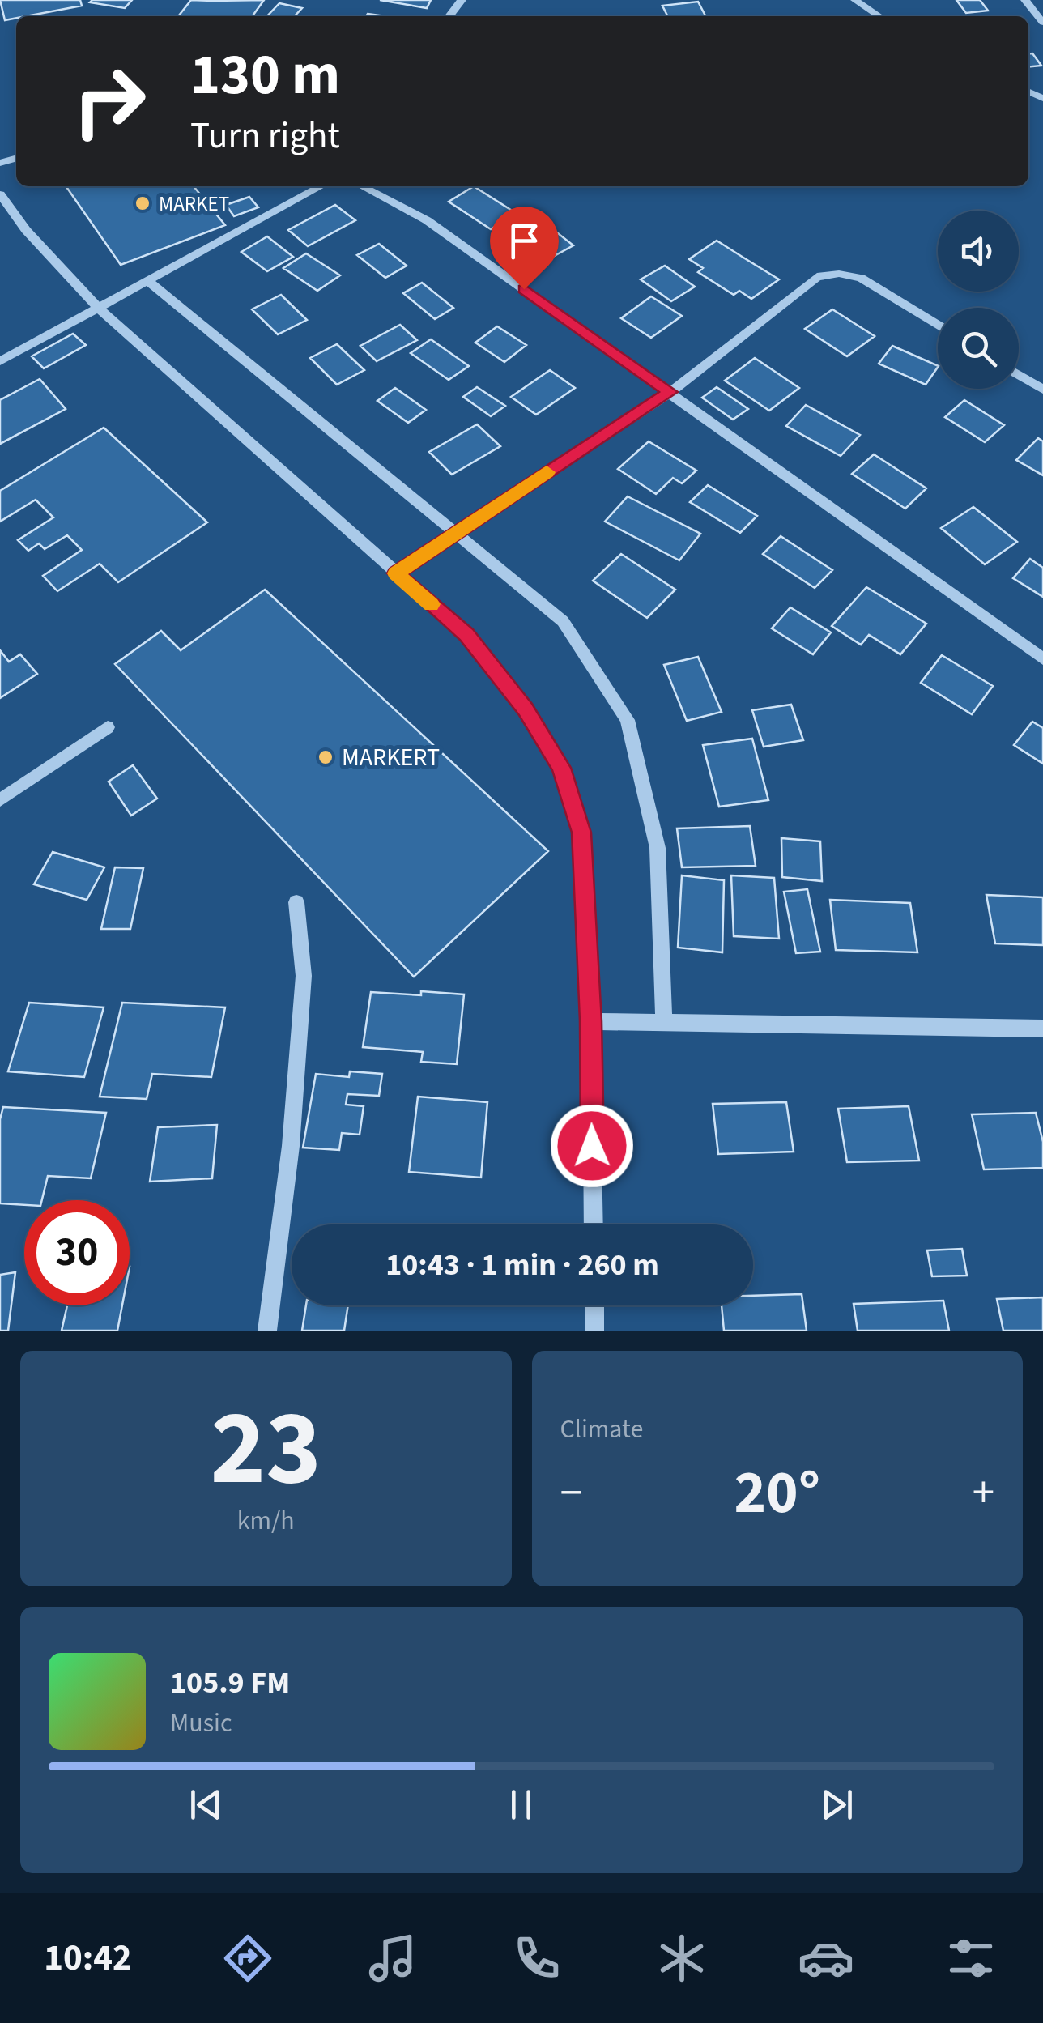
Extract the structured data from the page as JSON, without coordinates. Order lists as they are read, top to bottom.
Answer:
{
  "places": ["MARKET", "MARKERT"],
  "page": {
    "turn": ["130 m", "Turn right"],
    "limit": "30",
    "trip": "10:43 · 1 min · 260 m",
    "tile": [
      ["23", "km/h"],
      "Climate"
    ],
    "heat": ["−", "20°", "+"],
    "song": ["105.9 FM", "Music"],
    "tabs": "10:42"
  }
}
